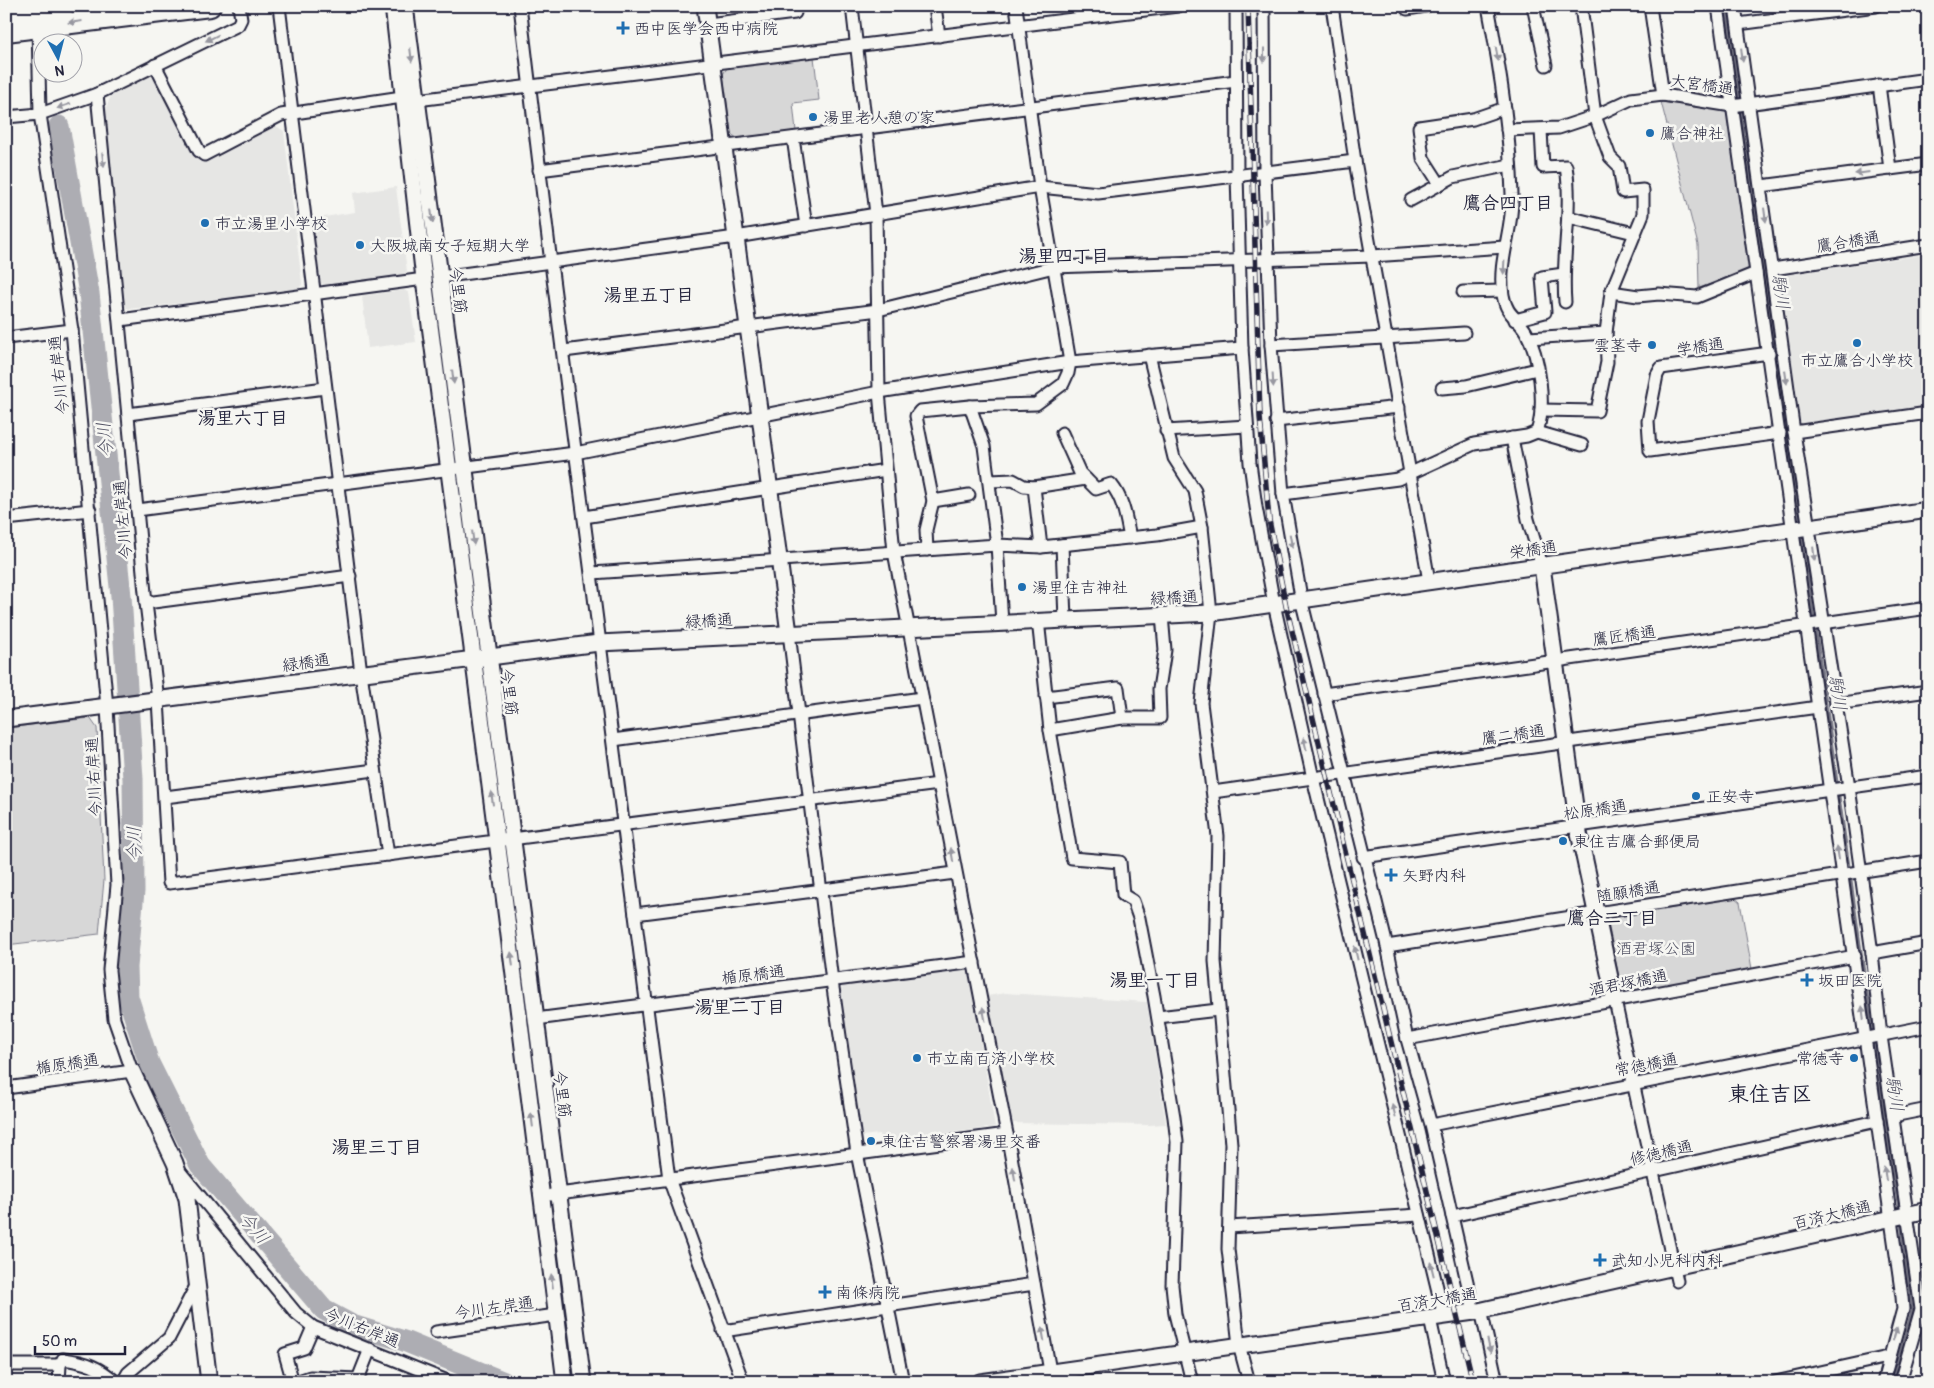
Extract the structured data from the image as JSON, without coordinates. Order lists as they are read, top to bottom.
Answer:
{
  "streets": {
    "street": [
      "大宮橋通",
      "鷹合橋通",
      "今里筋",
      "学橋通",
      "今川右岸通",
      "今川左岸通",
      "栄橋通",
      "緑橋通",
      "鷹匠橋通",
      "鷹二橋通",
      "松原橋通",
      "随願橋通",
      "楯原橋通",
      "酒君塚橋通",
      "常徳橋通",
      "修徳橋通",
      "百済大橋通"
    ]
  },
  "crossings": [
    ["今里筋", "今川左岸通"],
    ["今里筋", "緑橋通"],
    ["今里筋", "楯原橋通"],
    ["今川右岸通", "緑橋通"],
    ["今川右岸通", "楯原橋通"],
    ["今川左岸通", "緑橋通"],
    ["栄橋通", "緑橋通"]
  ],
  "districts": [
    "鷹合四丁目",
    "湯里四丁目",
    "湯里五丁目",
    "湯里六丁目",
    "鷹合二丁目",
    "湯里一丁目",
    "湯里二丁目",
    "東住吉区",
    "湯里三丁目"
  ],
  "water": ["駒川", "今川"],
  "parks": ["酒君塚公園"],
  "places": {
    "health": [
      "西中医学会西中病院",
      "矢野内科",
      "坂田医院",
      "武知小児科内科",
      "南條病院"
    ],
    "other": [
      "湯里老人憩の家",
      "鷹合神社",
      "市立湯里小学校",
      "大阪城南女子短期大学",
      "市立鷹合小学校",
      "雲茎寺",
      "湯里住吉神社",
      "正安寺",
      "東住吉鷹合郵便局",
      "市立南百済小学校",
      "常徳寺",
      "東住吉警察署湯里交番"
    ]
  },
  "scale_bar": "50 m",
  "north": "bottom"
}
